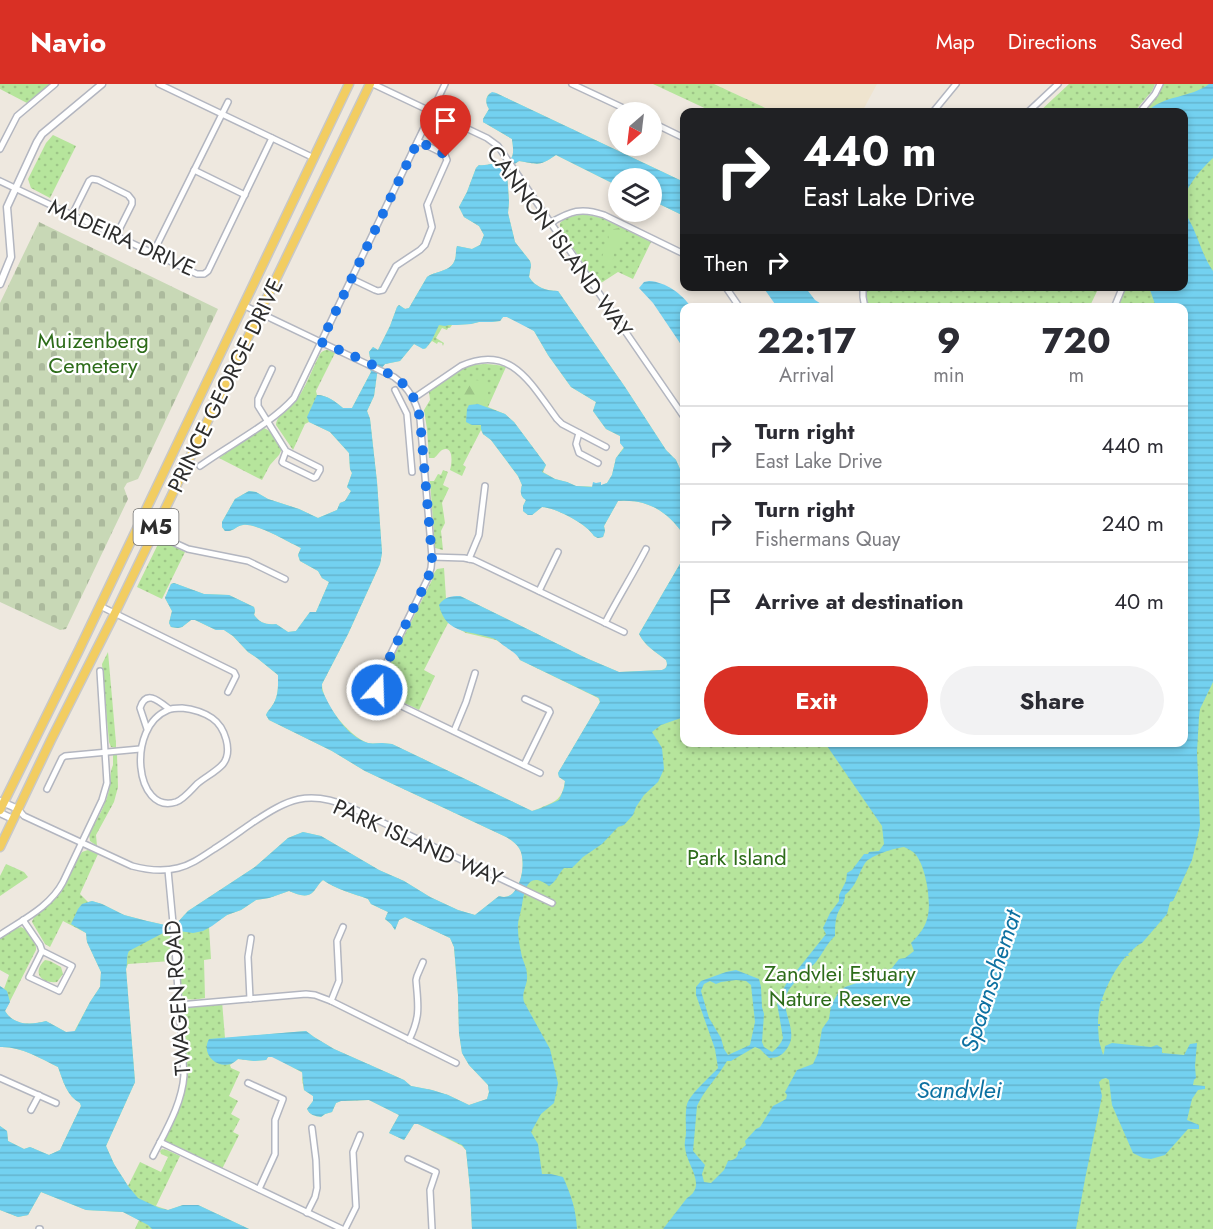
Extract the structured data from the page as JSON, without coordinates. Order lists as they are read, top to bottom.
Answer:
{
  "streets": {
    "main road": ["PRINCE GEORGE DRIVE", "M5"],
    "street": [
      "MADEIRA DRIVE",
      "CANNON ISLAND WAY",
      "PARK ISLAND WAY",
      "TWAGEN ROAD"
    ]
  },
  "crossings": [
    ["CANNON ISLAND WAY", "PRINCE GEORGE DRIVE"],
    ["PRINCE GEORGE DRIVE", "PARK ISLAND WAY"],
    ["PARK ISLAND WAY", "TWAGEN ROAD"]
  ],
  "water": ["Spaanschemat", "Sandvlei"],
  "parks": ["Muizenberg Cemetery", "Park Island", "Zandvlei Estuary Nature Reserve"],
  "north": "bottom left",
  "page": {
    "header": "Navio",
    "nav": ["Map", "Directions", "Saved"],
    "turn": ["440 m", "East Lake Drive"],
    "then": "Then",
    "eta": [
      "22:17",
      "Arrival",
      "9",
      "min",
      "720",
      "m"
    ],
    "list": [
      {
        "name": "Turn right",
        "note": "East Lake Drive",
        "value": "440 m"
      },
      {
        "name": "Turn right",
        "note": "Fishermans Quay",
        "value": "240 m"
      },
      {
        "name": "Arrive at destination",
        "value": "40 m"
      }
    ],
    "buttons": ["Exit", "Share"]
  }
}
